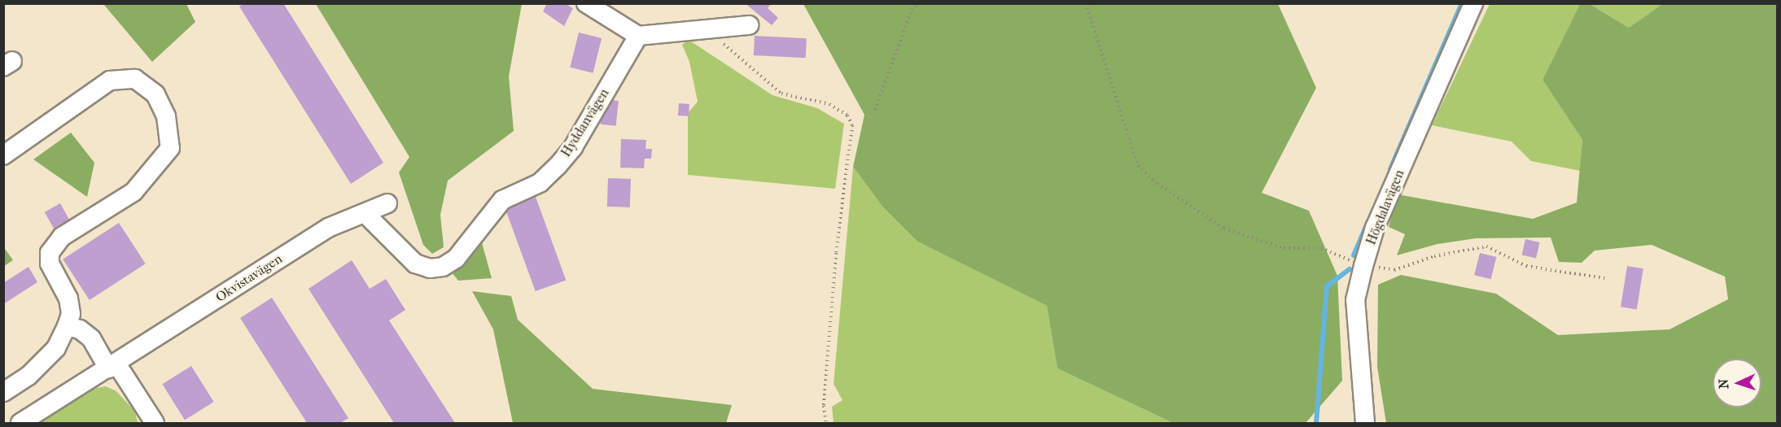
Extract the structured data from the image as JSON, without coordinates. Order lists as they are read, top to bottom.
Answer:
{
  "streets": {
    "street": ["Hyddanvägen", "Högdalavägen", "Okvistavägen"]
  },
  "crossings": [
    ["Hyddanvägen", "Okvistavägen"]
  ],
  "north": "left"
}
